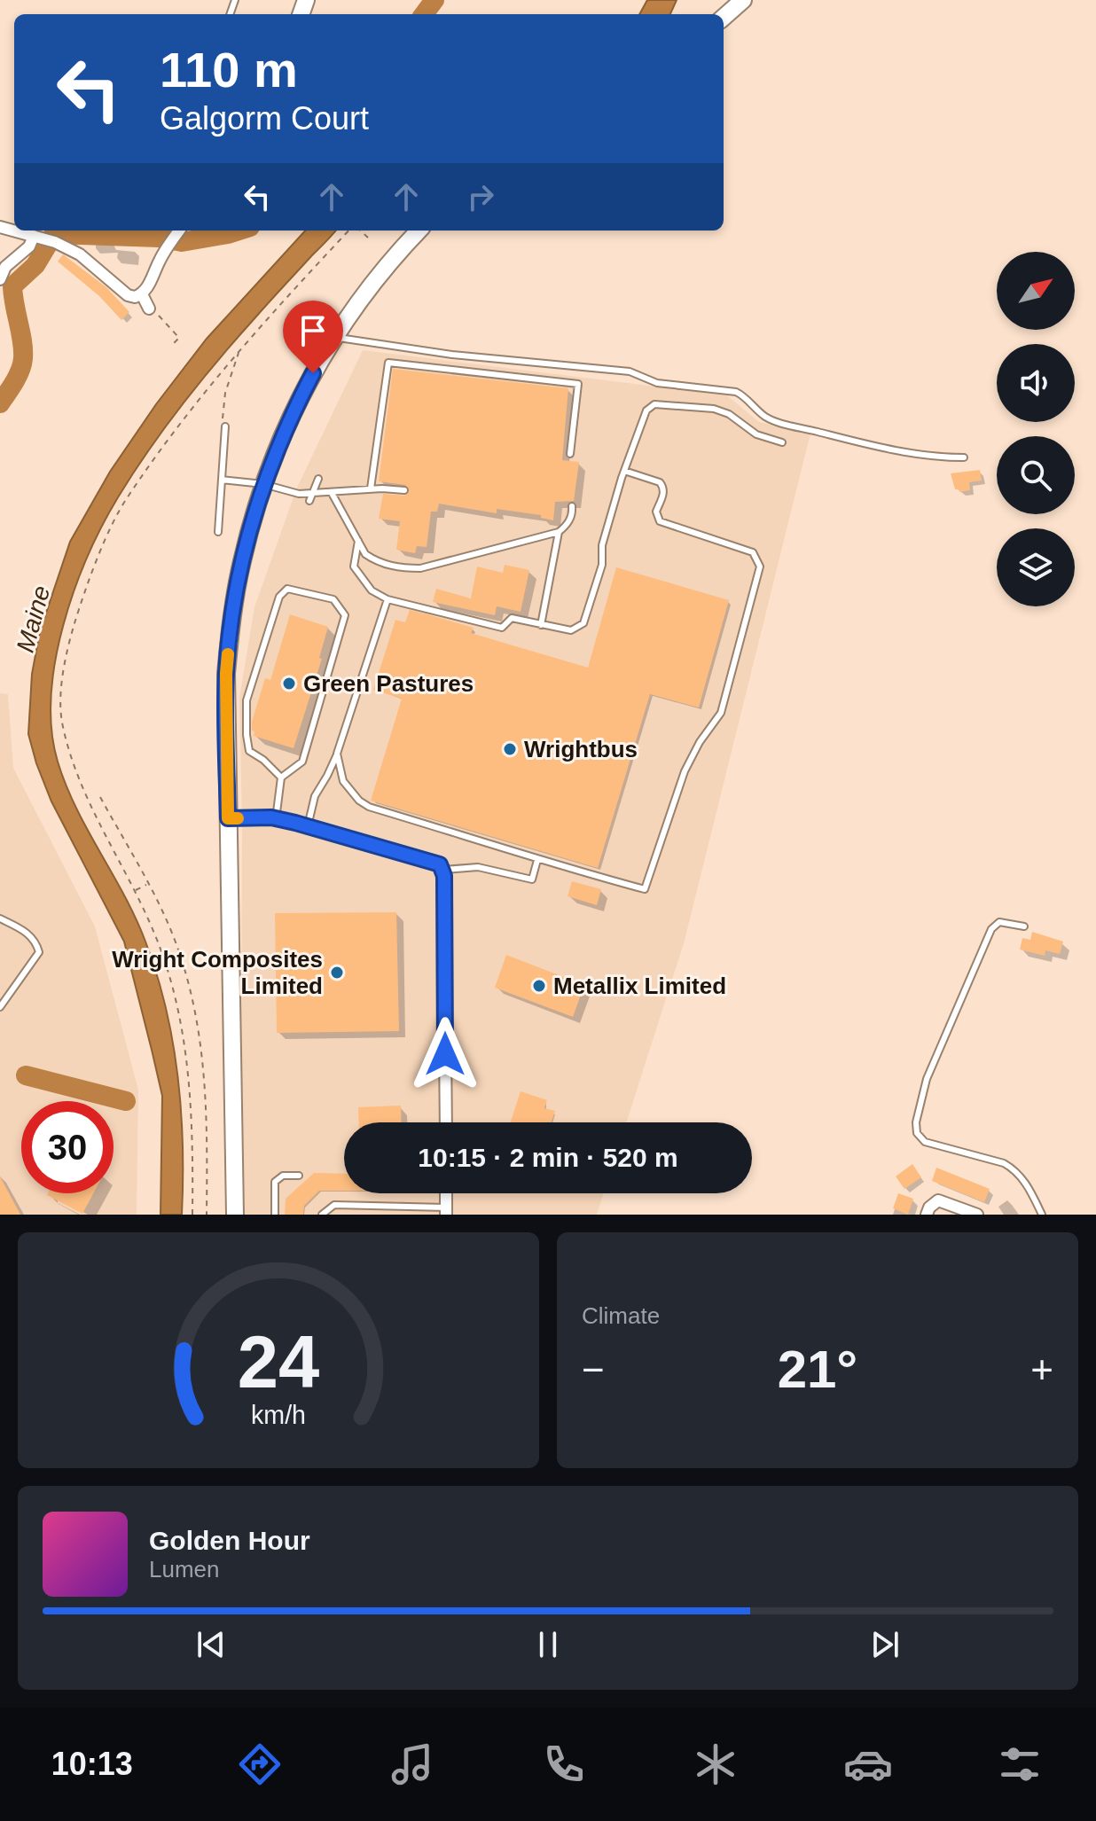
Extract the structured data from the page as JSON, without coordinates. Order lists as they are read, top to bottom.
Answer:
{
  "water": ["Maine"],
  "places": [
    "Green Pastures",
    "Wrightbus",
    "Wright Composites Limited",
    "Metallix Limited"
  ],
  "north": "top right",
  "page": {
    "turn": ["110 m", "Galgorm Court"],
    "limit": "30",
    "trip": "10:15 · 2 min · 520 m",
    "tile": "Climate",
    "heat": ["−", "21°", "+"],
    "song": ["Golden Hour", "Lumen"],
    "tabs": "10:13",
    "gauge": ["24", "km/h"]
  }
}
